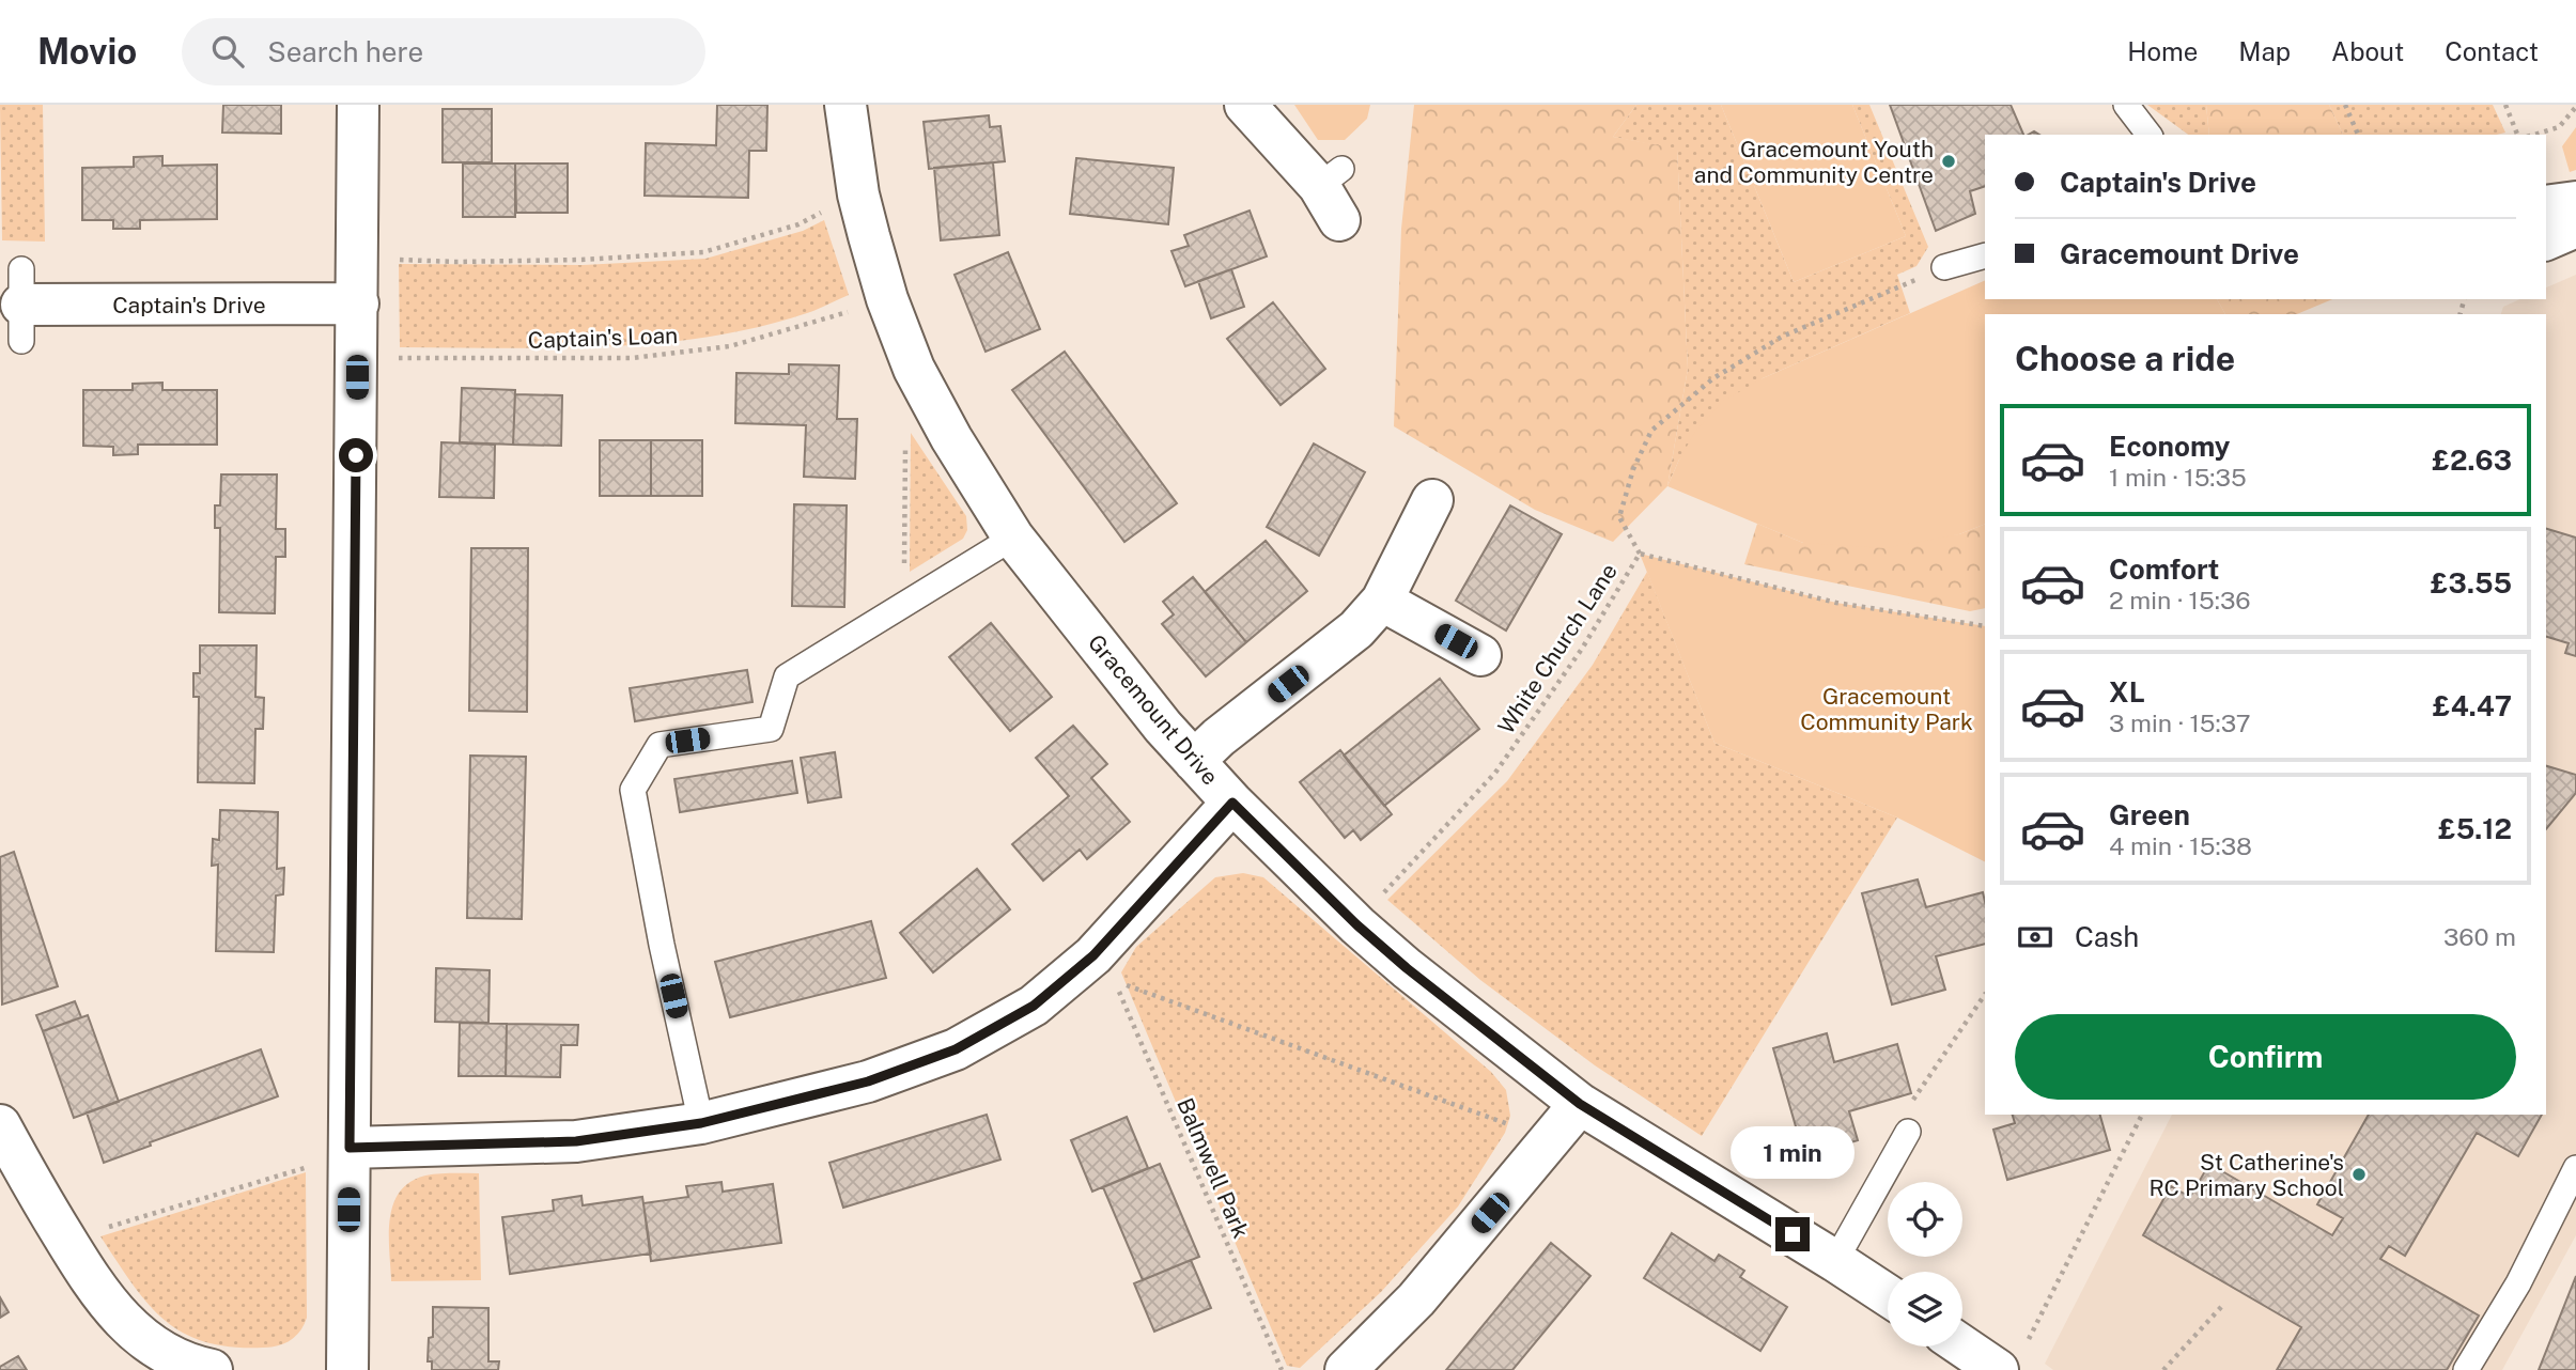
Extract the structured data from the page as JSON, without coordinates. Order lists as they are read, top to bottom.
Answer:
{
  "streets": {
    "street": ["Captain's Drive", "Gracemount Drive"],
    "path": ["Captain's Loan", "White Church Lane", "Balmwell Park"]
  },
  "crossings": [
    ["Captain's Loan", "Gracemount Drive"],
    ["White Church Lane", "Gracemount Drive"]
  ],
  "parks": ["Gracemount Community Park"],
  "places": ["Gracemount Youth and Community Centre", "St Catherine's RC Primary School"],
  "page": {
    "header": "Movio",
    "search": "Search here",
    "nav": [
      "Home",
      "Map",
      "About",
      "Contact"
    ],
    "banner": ["Captain's Drive", "Gracemount Drive"],
    "heading": "Choose a ride",
    "list": [
      {
        "name": "Economy",
        "note": "1 min · 15:35",
        "value": "£2.63"
      },
      {
        "name": "Comfort",
        "note": "2 min · 15:36",
        "value": "£3.55"
      },
      {
        "name": "XL",
        "note": "3 min · 15:37",
        "value": "£4.47"
      },
      {
        "name": "Green",
        "note": "4 min · 15:38",
        "value": "£5.12"
      }
    ],
    "pay": ["Cash", "360 m"],
    "buttons": "Confirm",
    "bubble": "1 min"
  }
}
